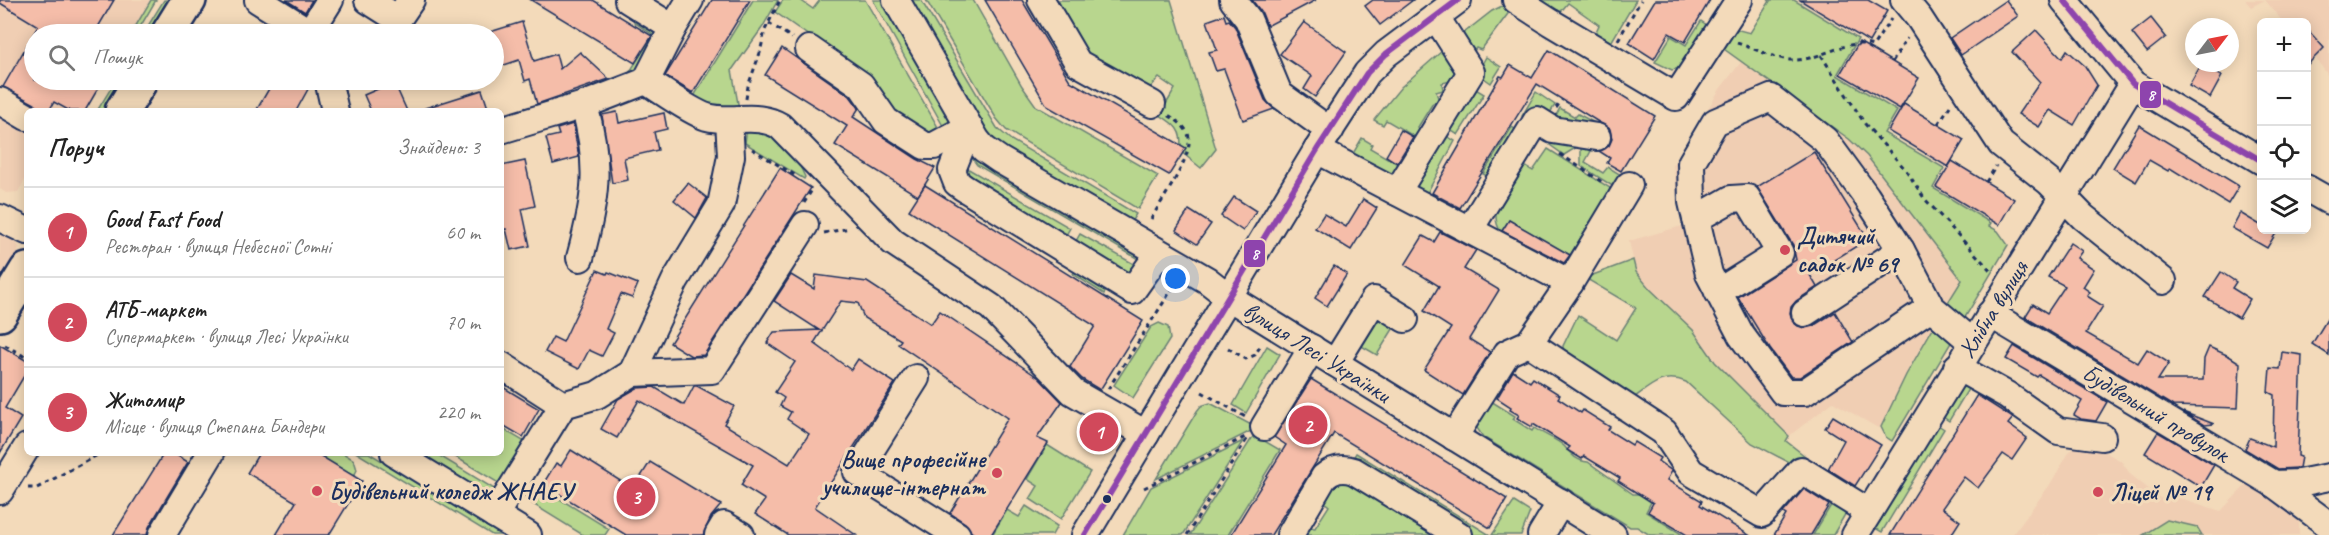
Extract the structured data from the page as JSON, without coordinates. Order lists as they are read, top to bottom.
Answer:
{
  "streets": {
    "street": ["Хлібна вулиця", "вулиця Лесі Українки", "Будівельний провулок"]
  },
  "crossings": [
    ["Хлібна вулиця", "Будівельний провулок"]
  ],
  "places": [
    "Дитячий садок № 69",
    "Вище професійне училище-інтернат",
    "Будівельний коледж ЖНАЕУ",
    "Ліцей № 19"
  ],
  "lines": ["transit line 8"],
  "north": "top right",
  "page": {
    "map_buttons": ["+", "−"],
    "search": "Пошук",
    "heading": ["Поруч", "Знайдено: 3"],
    "list": [
      {
        "mark": "1",
        "name": "Good Fast Food",
        "note": "Ресторан · вулиця Небесної Сотні",
        "value": "60 m"
      },
      {
        "mark": "2",
        "name": "АТБ-маркет",
        "note": "Супермаркет · вулиця Лесі Українки",
        "value": "70 m"
      },
      {
        "mark": "3",
        "name": "Житомир",
        "note": "Місце · вулиця Степана Бандери",
        "value": "220 m"
      }
    ],
    "pins": ["2", "1", "3"]
  }
}
